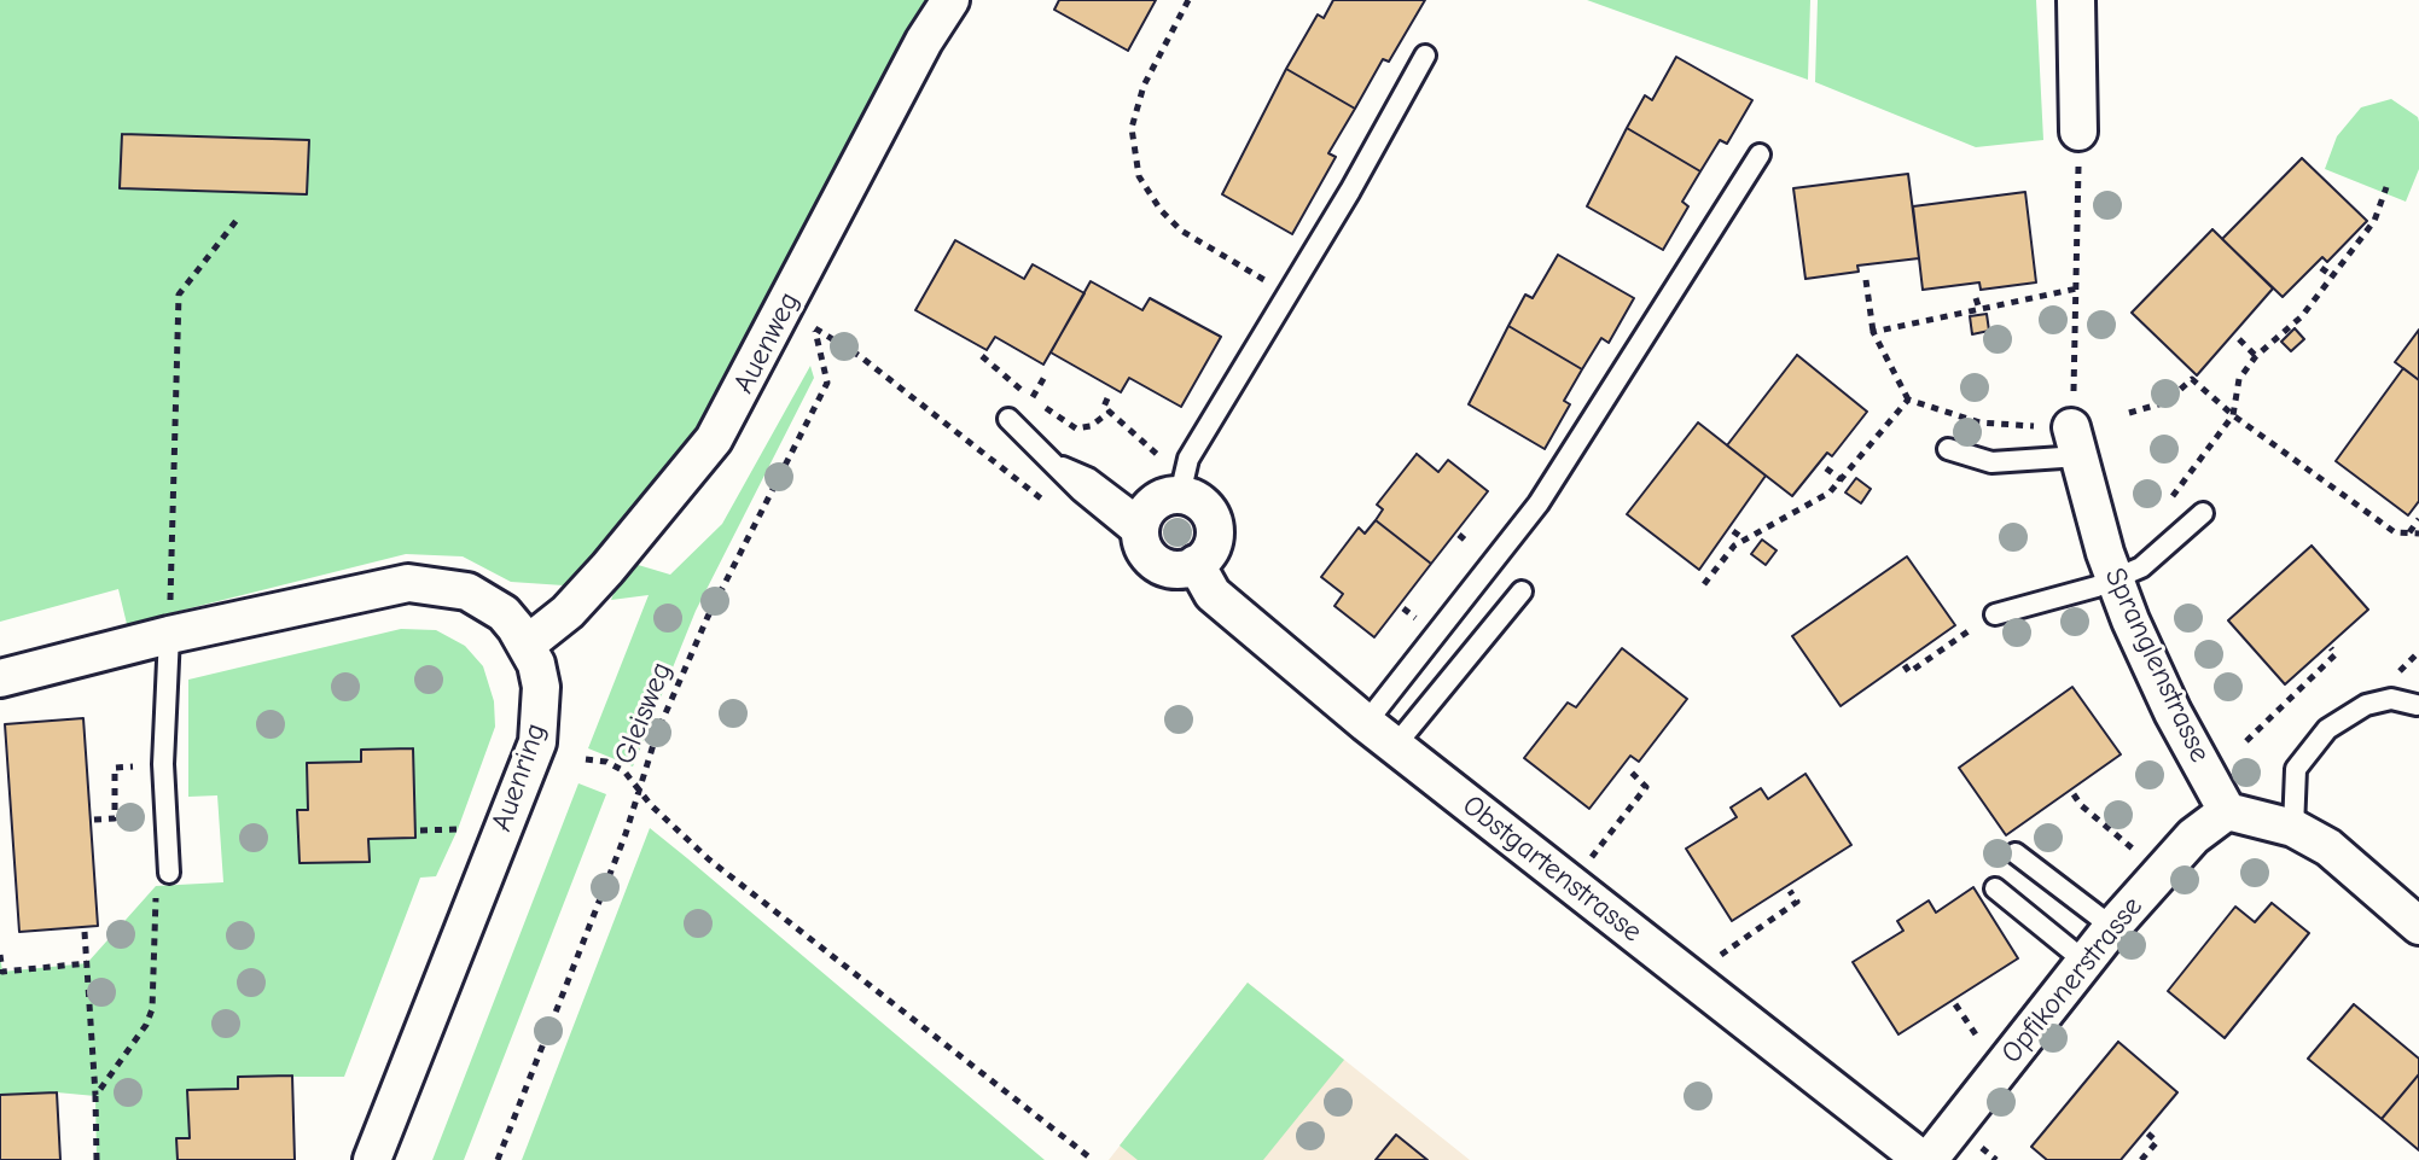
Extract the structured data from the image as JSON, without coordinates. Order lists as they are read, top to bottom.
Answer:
{
  "streets": {
    "street": [
      "Auenweg",
      "Spranglenstrasse",
      "Auenring",
      "Obstgartenstrasse",
      "Opfikonerstrasse"
    ],
    "path": ["Gleisweg"]
  },
  "crossings": [
    ["Auenweg", "Auenring"],
    ["Spranglenstrasse", "Opfikonerstrasse"],
    ["Obstgartenstrasse", "Opfikonerstrasse"]
  ]
}
